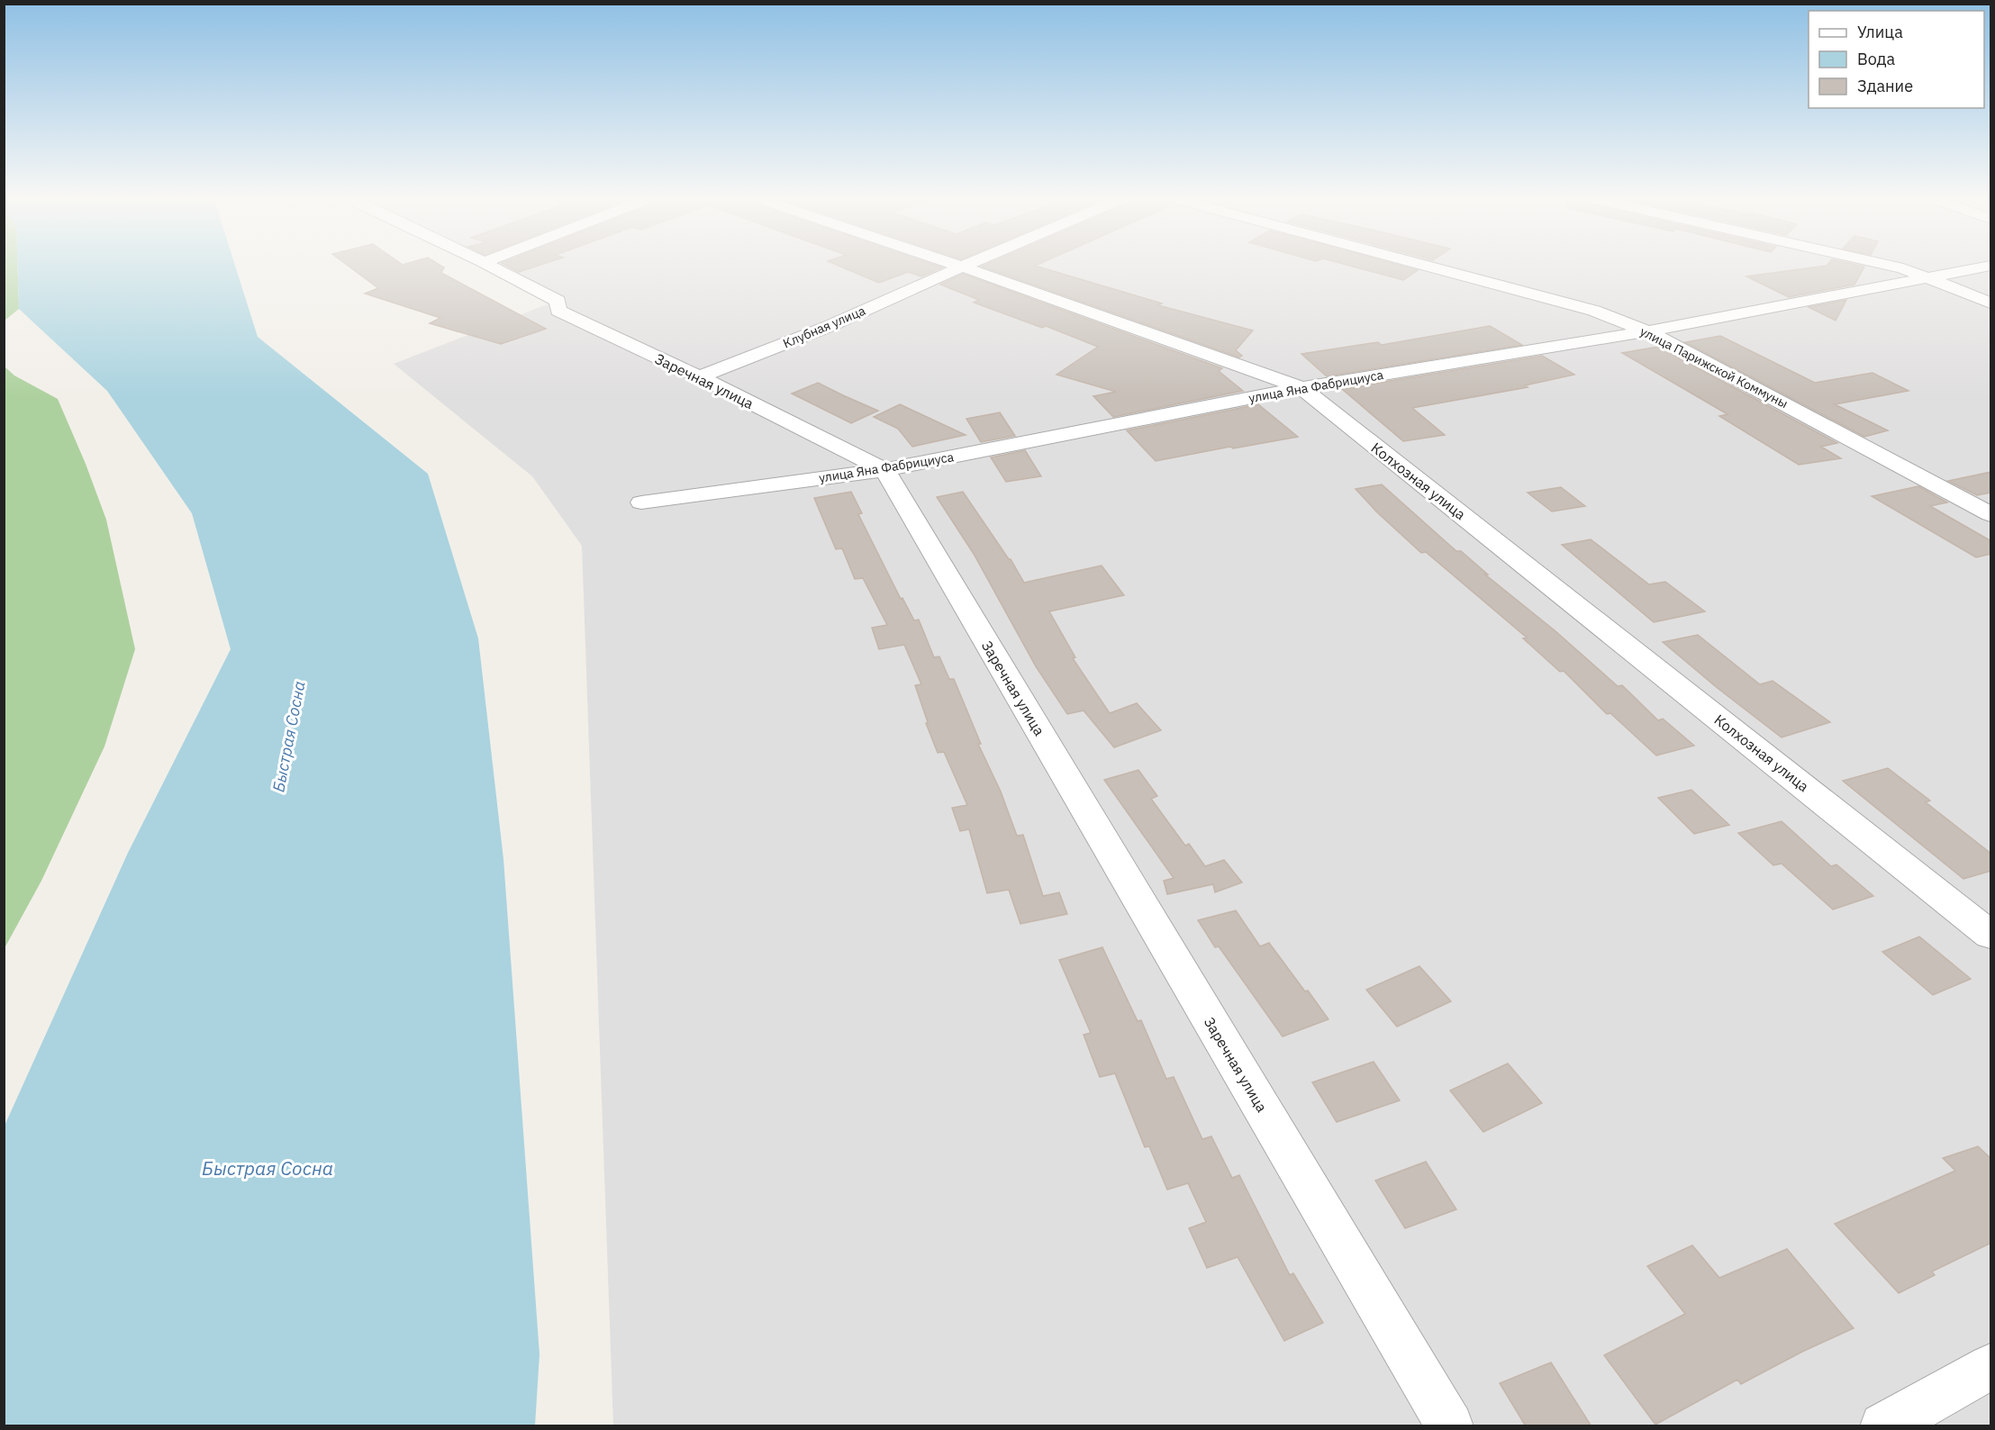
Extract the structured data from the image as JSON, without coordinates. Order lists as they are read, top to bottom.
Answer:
{
  "streets": {
    "street": [
      "Клубная улица",
      "улица Парижской Коммуны",
      "Заречная улица",
      "улица Яна Фабрициуса",
      "Колхозная улица"
    ]
  },
  "crossings": [
    ["Клубная улица", "Заречная улица"],
    ["Клубная улица", "Колхозная улица"],
    ["улица Парижской Коммуны", "улица Яна Фабрициуса"],
    ["Заречная улица", "улица Яна Фабрициуса"],
    ["улица Яна Фабрициуса", "Колхозная улица"]
  ],
  "water": ["Быстрая Сосна"],
  "legend": ["Улица", "Вода", "Здание"]
}
